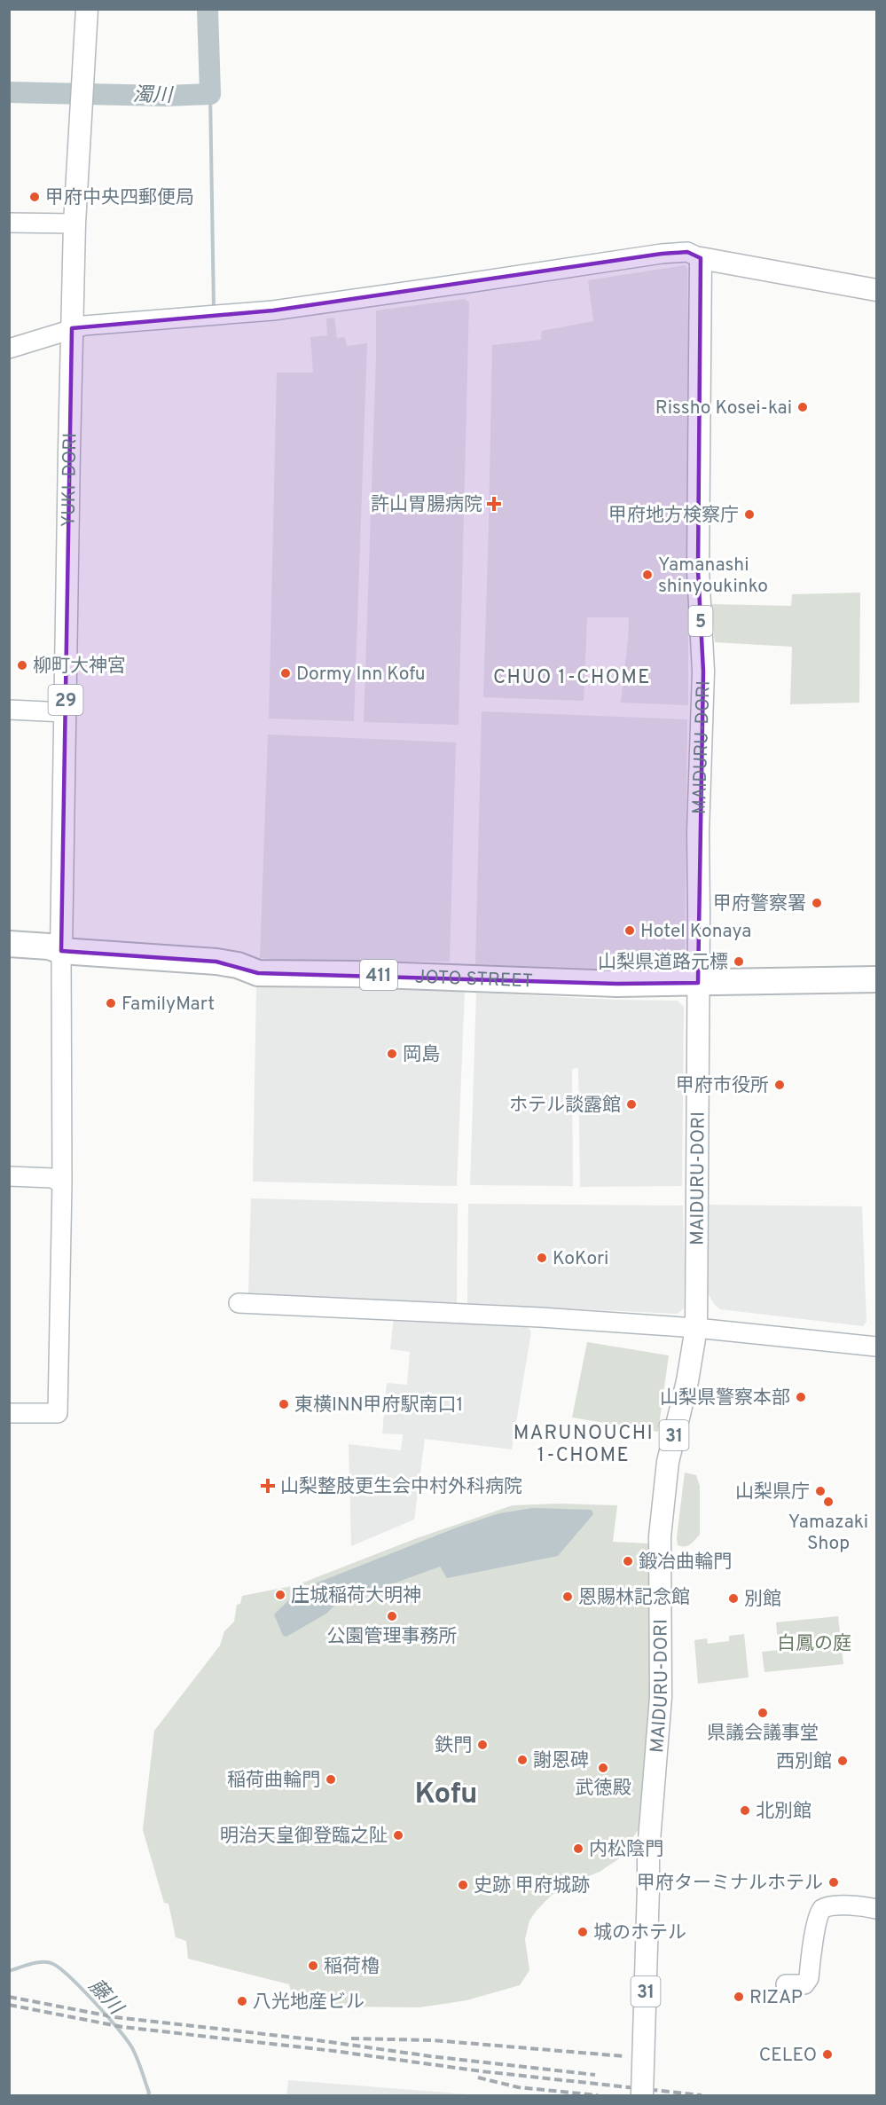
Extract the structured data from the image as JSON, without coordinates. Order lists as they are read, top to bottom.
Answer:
{
  "streets": {
    "highway": ["411", "JOTO STREET"],
    "main road": [
      "YUKI-DORI",
      "5",
      "29",
      "MAIDURU-DORI",
      "31"
    ]
  },
  "crossings": [
    ["YUKI-DORI", "JOTO STREET"],
    ["MAIDURU-DORI", "JOTO STREET"]
  ],
  "districts": ["CHUO 1-CHOME", "MARUNOUCHI 1-CHOME", "Kofu"],
  "water": ["濁川", "藤川"],
  "parks": ["白鳳の庭"],
  "places": {
    "other": [
      "甲府中央四郵便局",
      "Rissho Kosei-kai",
      "甲府地方検察庁",
      "Yamanashi shinyoukinko",
      "柳町大神宮",
      "Dormy Inn Kofu",
      "甲府警察署",
      "Hotel Konaya",
      "山梨県道路元標",
      "FamilyMart",
      "岡島",
      "甲府市役所",
      "ホテル談露館",
      "KoKori",
      "山梨県警察本部",
      "東横INN甲府駅南口1",
      "山梨県庁",
      "Yamazaki Shop",
      "鍛冶曲輪門",
      "庄城稲荷大明神",
      "恩賜林記念館",
      "別館",
      "公園管理事務所",
      "県議会議事堂",
      "鉄門",
      "謝恩碑",
      "西別館",
      "武徳殿",
      "稲荷曲輪門",
      "北別館",
      "明治天皇御登臨之阯",
      "内松陰門",
      "甲府ターミナルホテル",
      "史跡 甲府城跡",
      "城のホテル",
      "稲荷櫓",
      "RIZAP",
      "八光地産ビル",
      "CELEO"
    ],
    "health": ["許山胃腸病院", "山梨整肢更生会中村外科病院"]
  }
}
